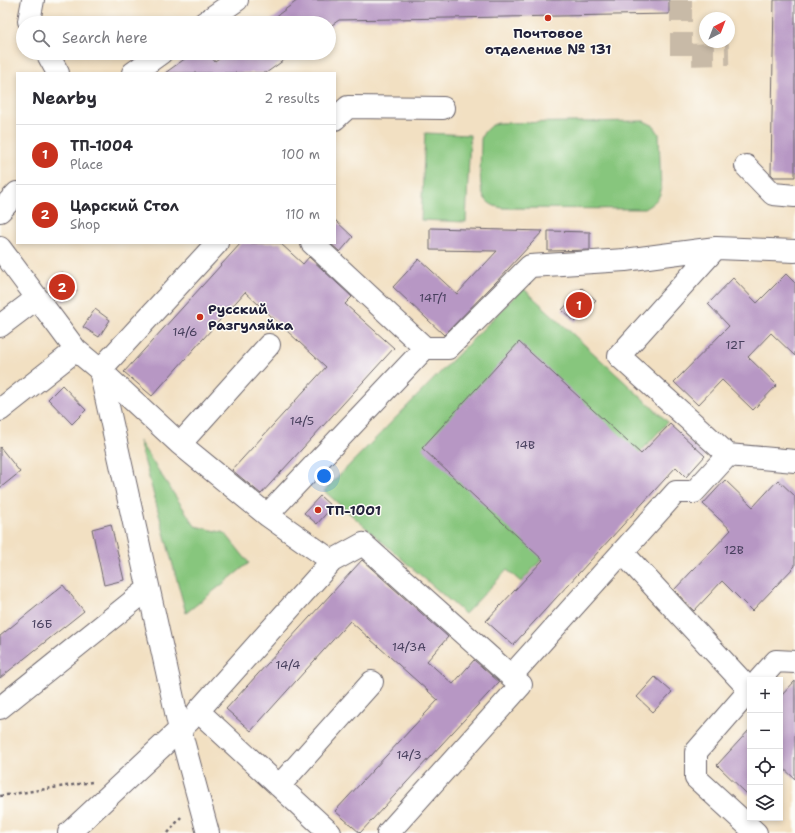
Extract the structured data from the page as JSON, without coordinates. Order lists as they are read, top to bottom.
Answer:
{
  "places": ["Почтовое отделение № 131", "Русский Разгуляйка", "ТП-1001"],
  "house_numbers": [
    "14Г/1",
    "14/6",
    "12Г",
    "14/5",
    "14В",
    "12В",
    "16Б",
    "14/3А",
    "14/4",
    "14/3"
  ],
  "north": "top right",
  "page": {
    "search": "Search here",
    "heading": ["Nearby", "2 results"],
    "list": [
      {
        "mark": "1",
        "name": "ТП-1004",
        "note": "Place",
        "value": "100 m"
      },
      {
        "mark": "2",
        "name": "Царский Стол",
        "note": "Shop",
        "value": "110 m"
      }
    ],
    "pins": ["2", "1"],
    "map_buttons": ["+", "−"]
  }
}
